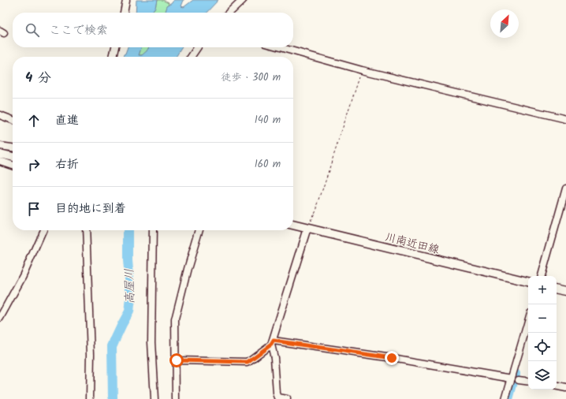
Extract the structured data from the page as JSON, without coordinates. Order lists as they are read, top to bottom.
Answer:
{
  "streets": {
    "main road": ["川南近田線"]
  },
  "water": ["高屋川"],
  "north": "top right",
  "page": {
    "search": "ここで検索",
    "heading": ["4 分", "徒歩 · 300 m"],
    "list": [
      ["直進", "140 m"],
      ["右折", "160 m"],
      "目的地に到着"
    ],
    "map_buttons": ["+", "−"]
  }
}
